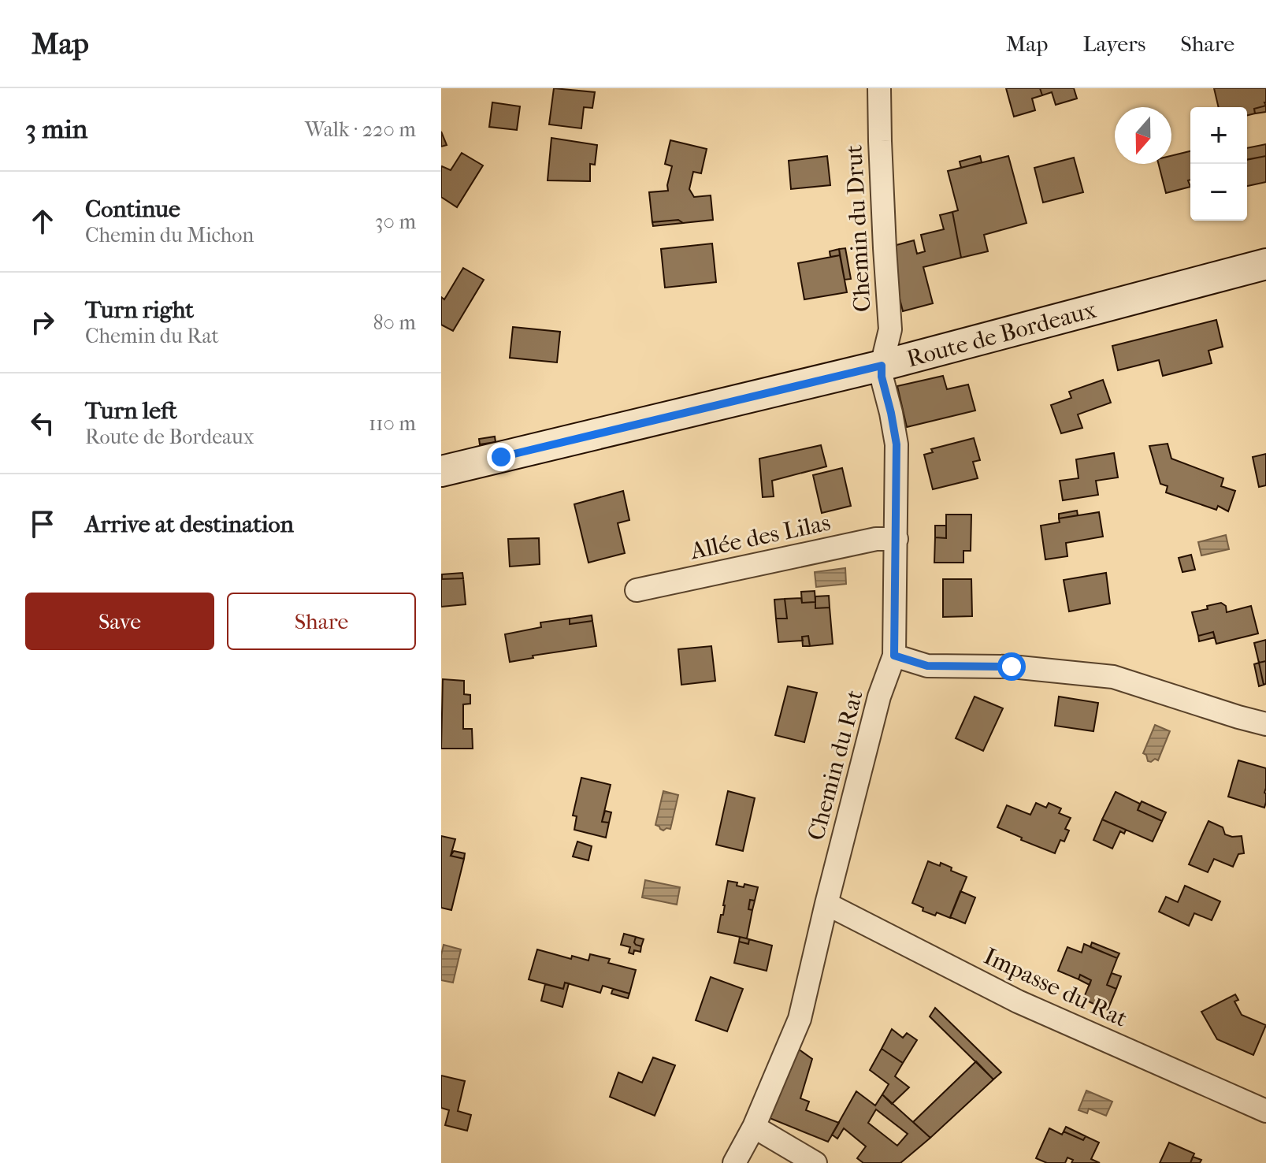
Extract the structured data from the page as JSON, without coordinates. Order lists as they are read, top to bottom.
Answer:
{
  "streets": {
    "main road": ["Route de Bordeaux"],
    "street": [
      "Chemin du Drut",
      "Allée des Lilas",
      "Chemin du Rat",
      "Impasse du Rat"
    ]
  },
  "crossings": [
    ["Chemin du Drut", "Route de Bordeaux"],
    ["Chemin du Drut", "Chemin du Rat"],
    ["Route de Bordeaux", "Chemin du Rat"],
    ["Allée des Lilas", "Chemin du Rat"],
    ["Chemin du Rat", "Impasse du Rat"]
  ],
  "north": "bottom",
  "page": {
    "header": "Map",
    "nav": ["Map", "Layers", "Share"],
    "heading": ["3 min", "Walk · 220 m"],
    "map_buttons": ["+", "−"],
    "list": [
      ["Continue", "Chemin du Michon", "30 m"],
      ["Turn right", "Chemin du Rat", "80 m"],
      ["Turn left", "Route de Bordeaux", "110 m"],
      "Arrive at destination"
    ],
    "buttons": ["Save", "Share"]
  }
}
